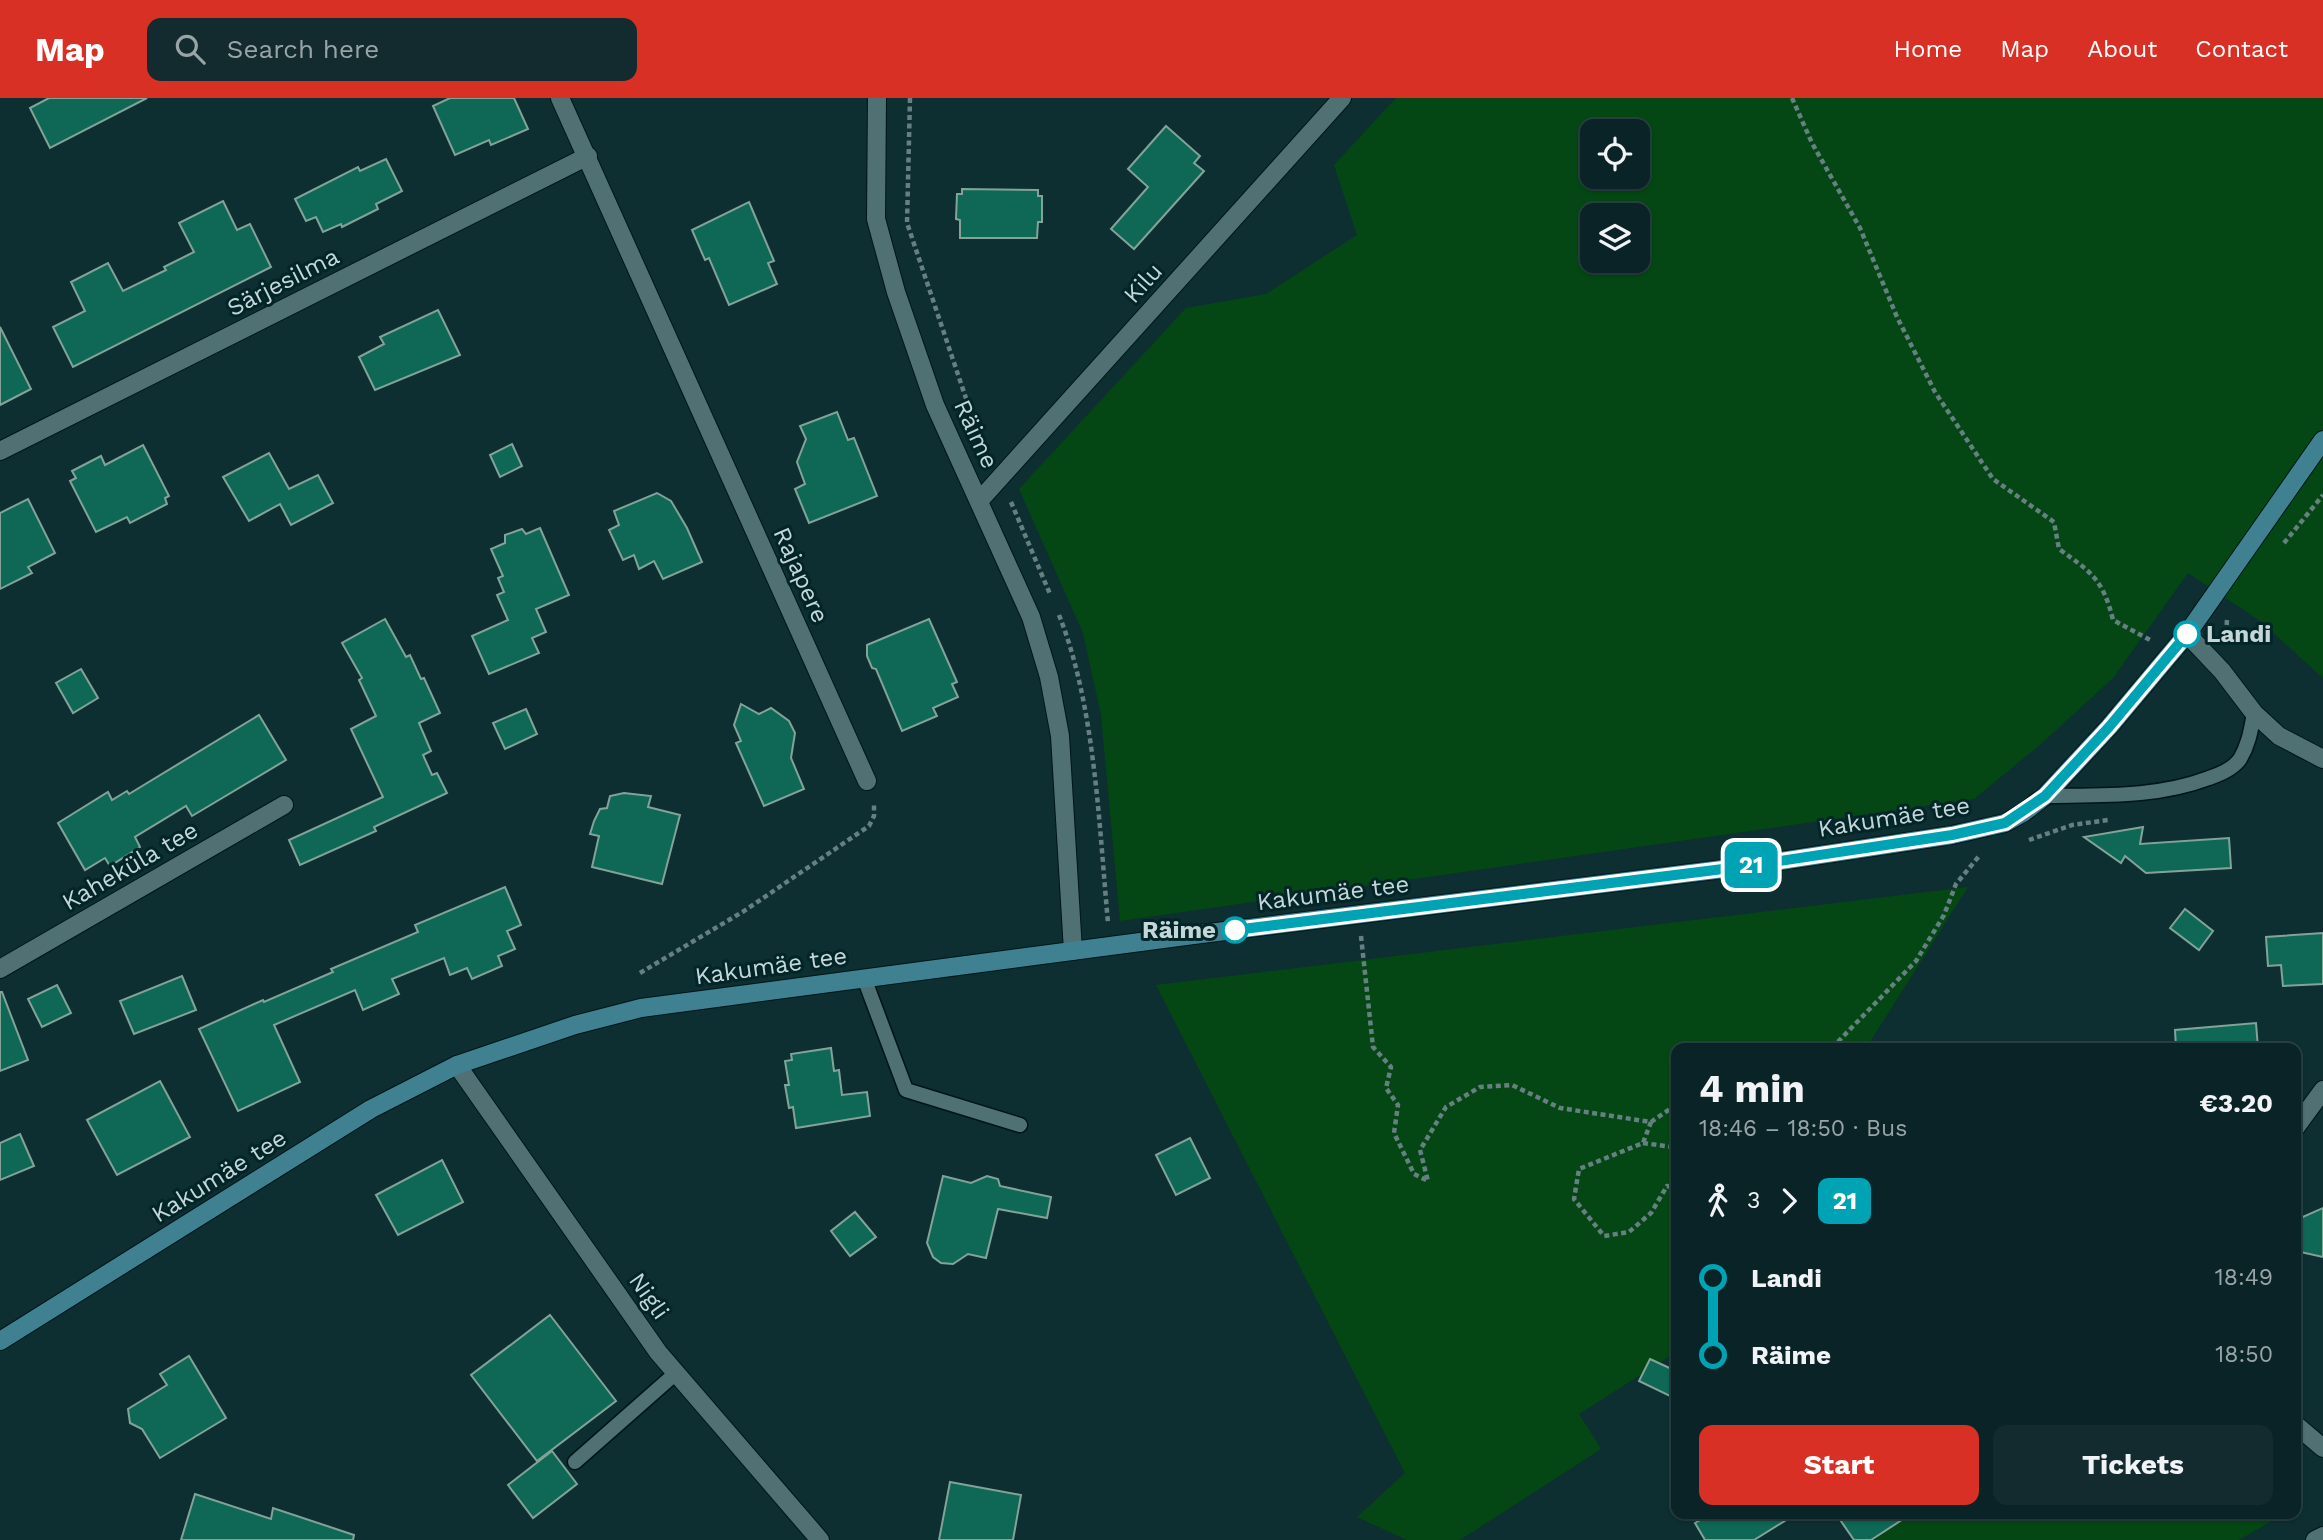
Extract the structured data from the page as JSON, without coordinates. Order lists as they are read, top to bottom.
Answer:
{
  "streets": {
    "street": [
      "Särjesilma",
      "Kilu",
      "Räime",
      "Rajapere",
      "Kakumäe tee",
      "Kaheküla tee",
      "Nigli"
    ]
  },
  "crossings": [
    ["Särjesilma", "Rajapere"],
    ["Kilu", "Räime"],
    ["Räime", "Kakumäe tee"],
    ["Kakumäe tee", "Nigli"]
  ],
  "places": ["Landi", "Räime"],
  "lines": ["bus line 21"],
  "page": {
    "header": "Map",
    "search": "Search here",
    "nav": [
      "Home",
      "Map",
      "About",
      "Contact"
    ],
    "on_map": "21",
    "heading": ["4 min", "18:46 – 18:50 · Bus", "€3.20"],
    "legs": ["3", "21"],
    "list": [
      {
        "name": "Landi",
        "value": "18:49"
      },
      {
        "name": "Räime",
        "value": "18:50"
      }
    ],
    "buttons": ["Start", "Tickets"]
  }
}
